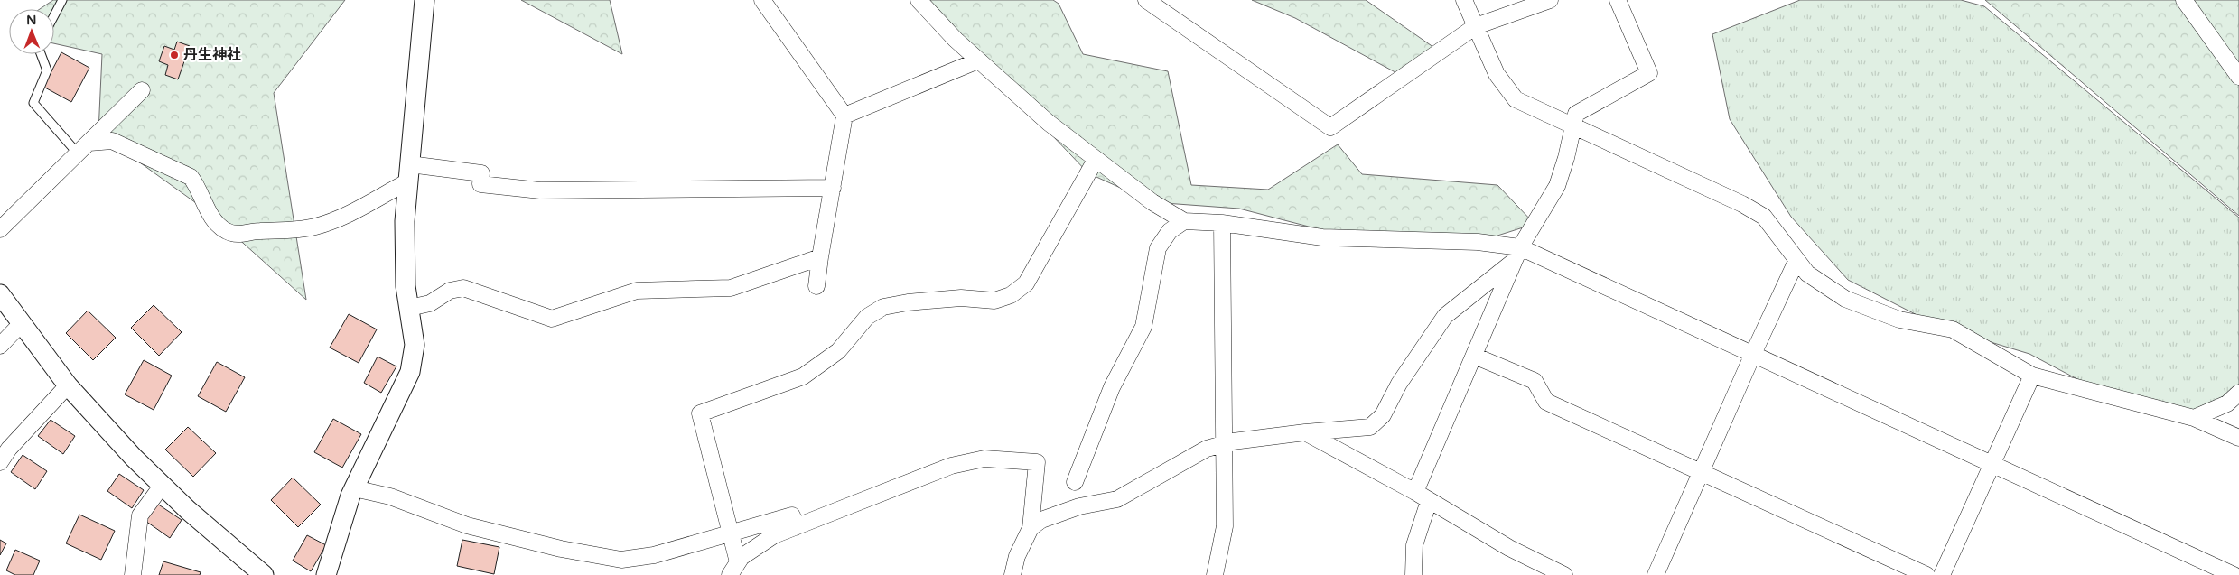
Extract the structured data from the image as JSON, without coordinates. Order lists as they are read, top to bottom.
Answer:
{
  "places": ["丹生神社"],
  "north": "top"
}
